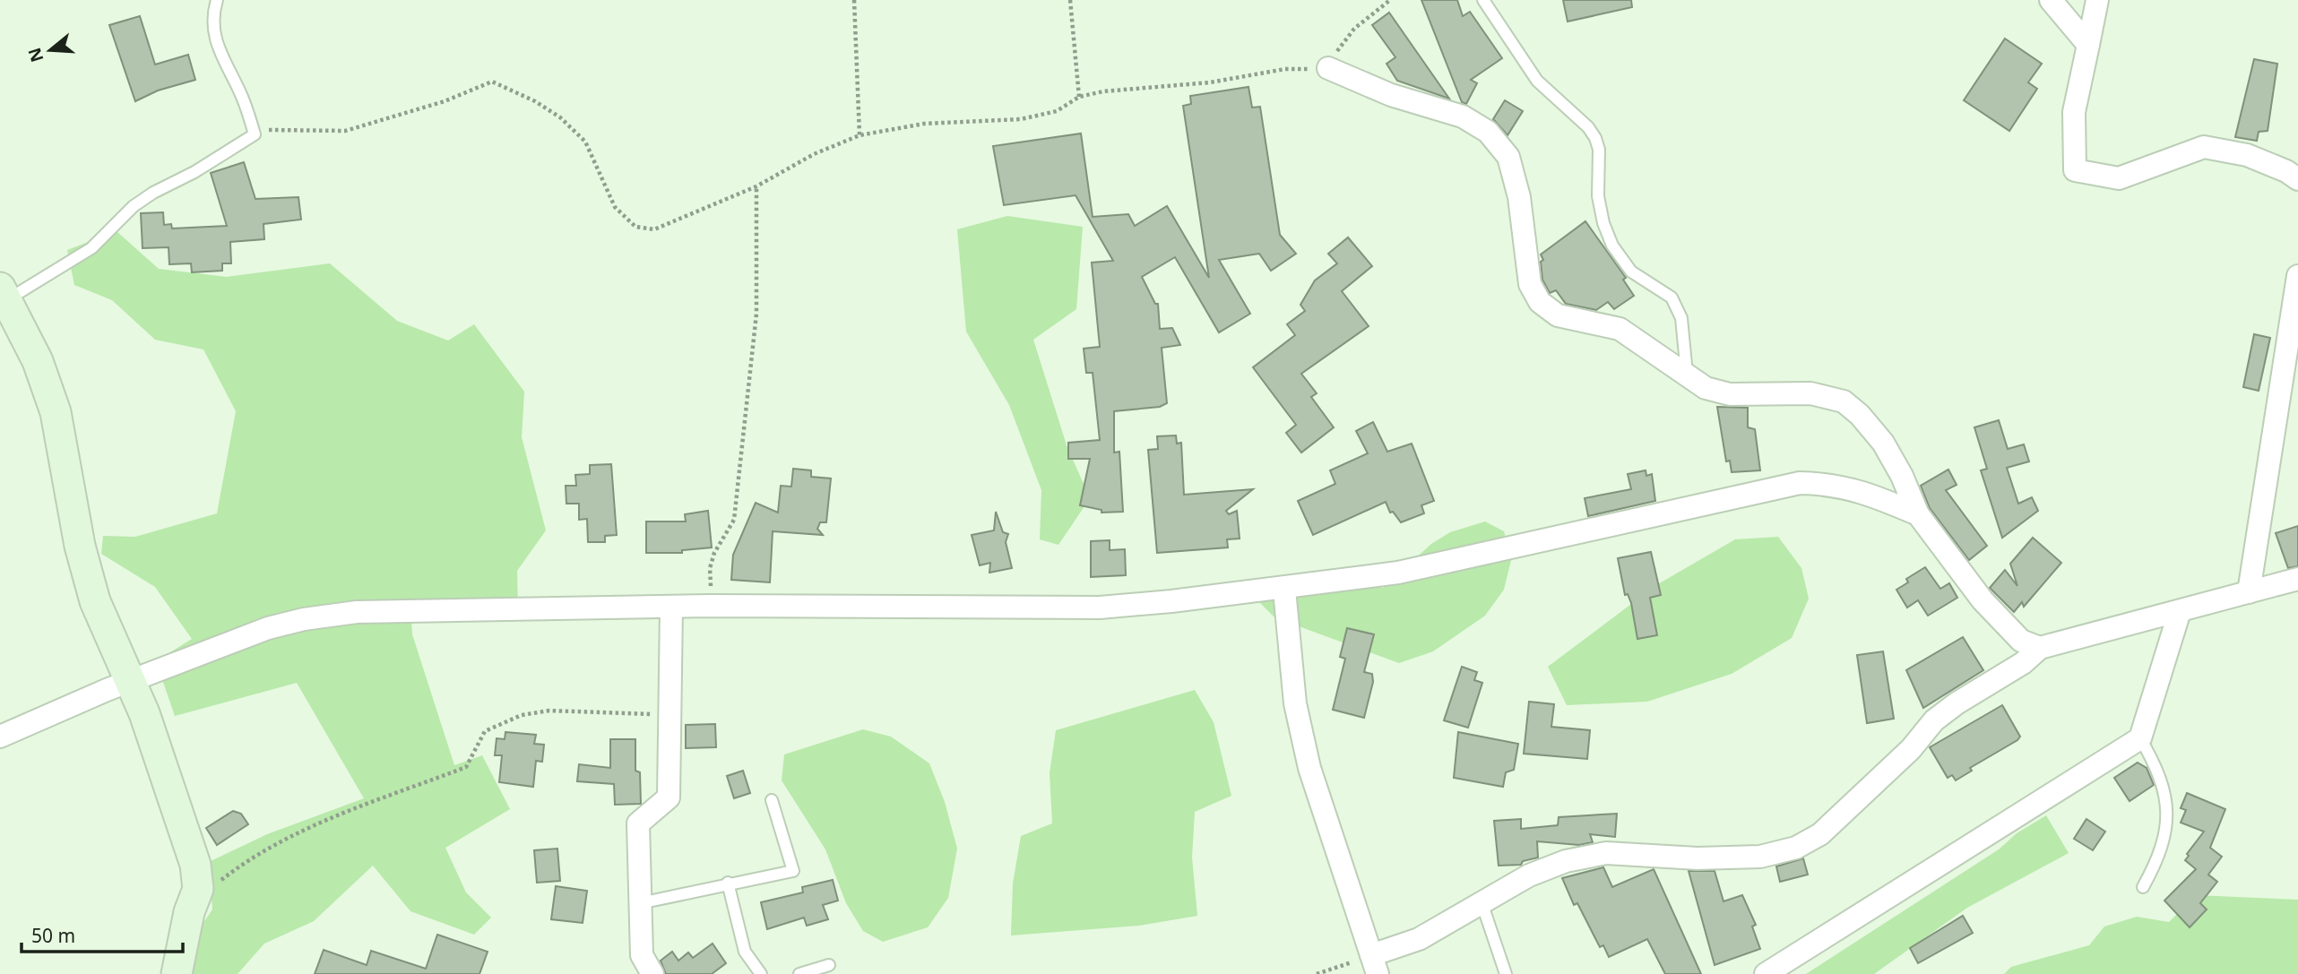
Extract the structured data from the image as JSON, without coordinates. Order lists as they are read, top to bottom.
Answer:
{
  "scale_bar": "50 m",
  "north": "left"
}
